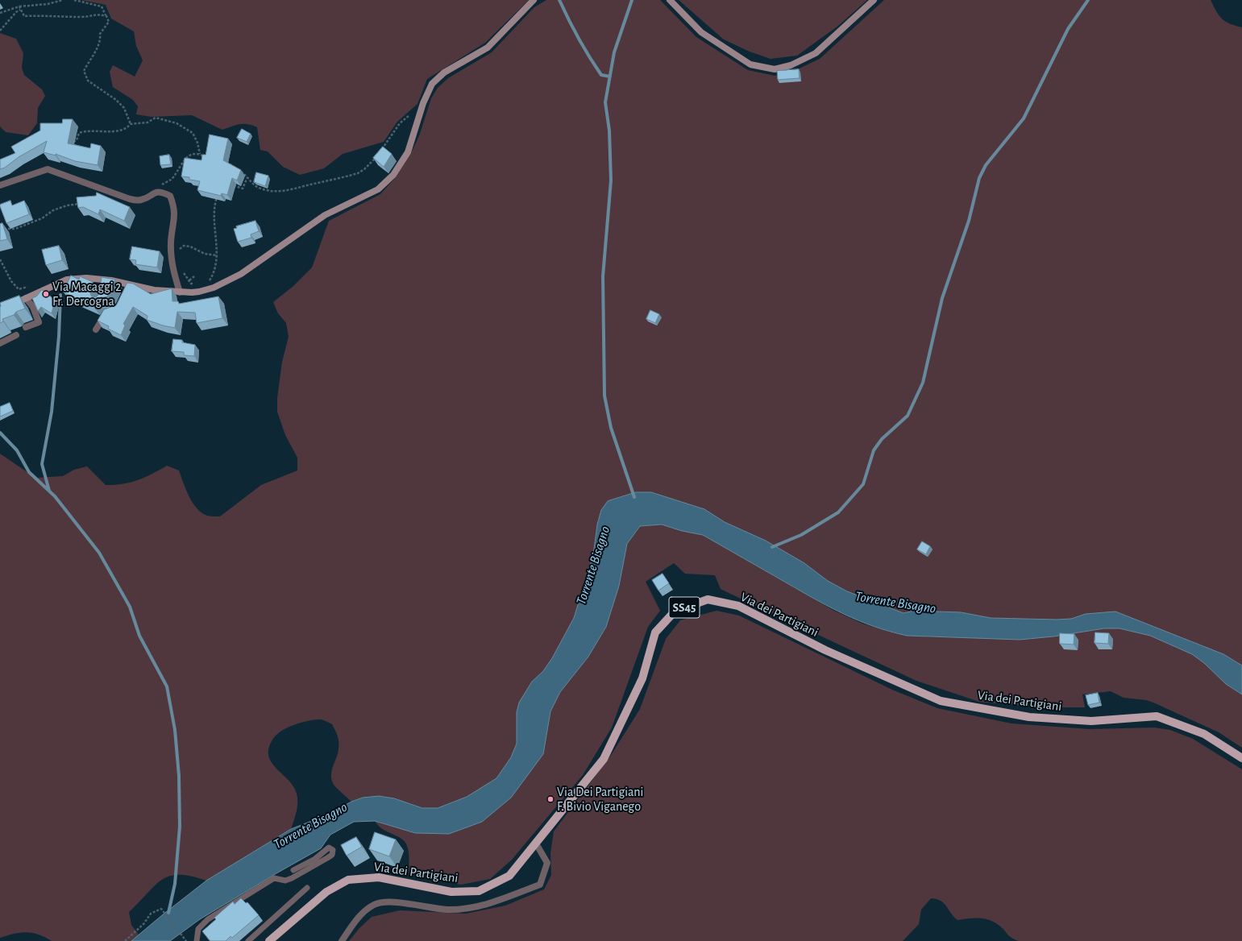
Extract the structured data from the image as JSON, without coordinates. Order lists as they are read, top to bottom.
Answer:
{
  "streets": {
    "main road": ["SS45", "Via dei Partigiani"]
  },
  "water": ["Torrente Bisagno"],
  "places": ["Via Macaggi 2 Fr. Dercogna", "Via Dei Partigiani F. Bivio Viganego"]
}
